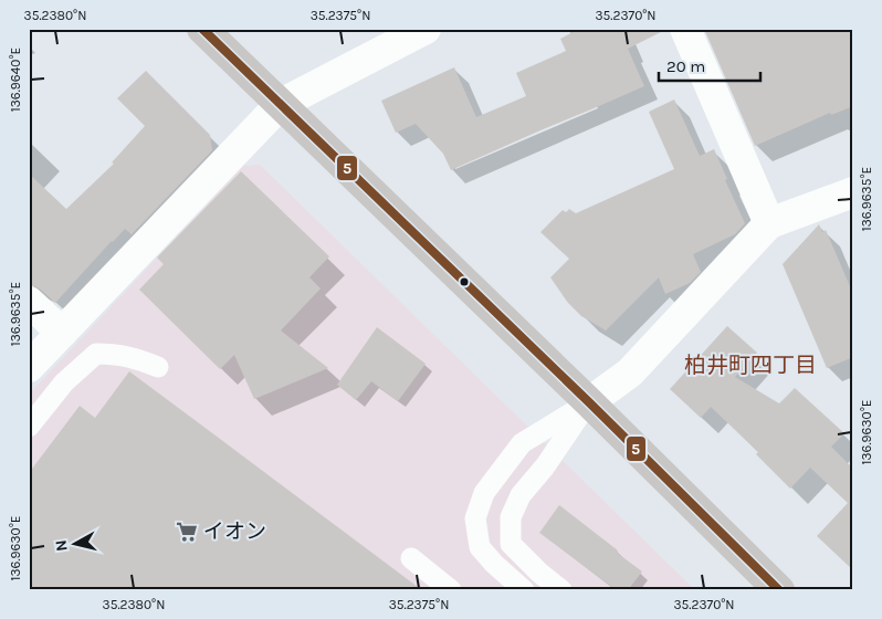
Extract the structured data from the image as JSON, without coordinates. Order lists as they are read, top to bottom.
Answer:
{
  "districts": ["柏井町四丁目"],
  "places": {
    "supermarket": ["イオン"]
  },
  "lines": ["transit line 5"],
  "scale_bar": "20 m",
  "north": "left",
  "coordinates": [
    "35.2380°N",
    "35.2375°N",
    "35.2370°N",
    "136.9640°E",
    "136.9635°E",
    "136.9630°E"
  ]
}
